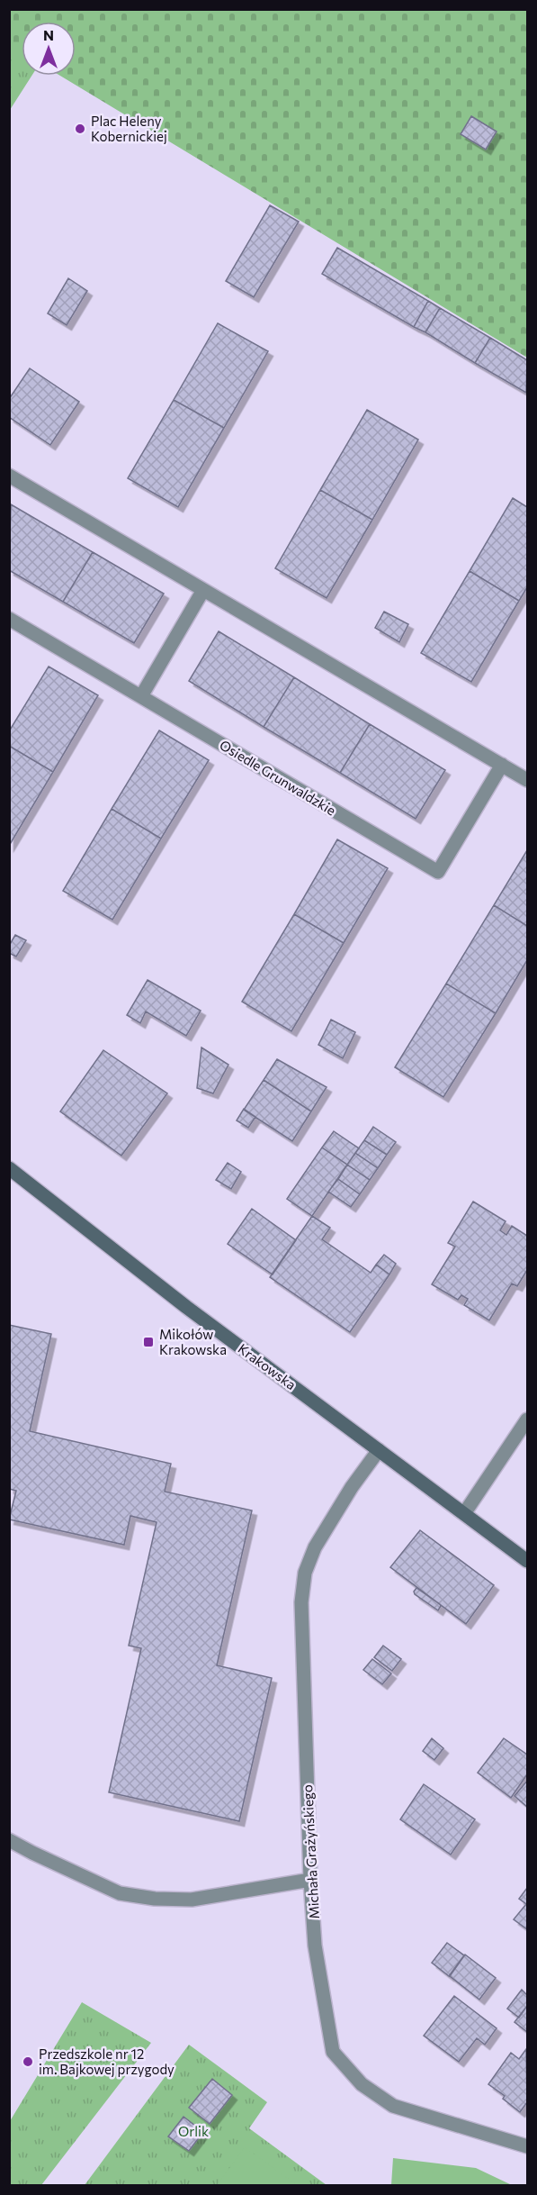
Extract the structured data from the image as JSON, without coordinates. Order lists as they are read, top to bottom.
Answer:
{
  "streets": {
    "street": ["Osiedle Grunwaldzkie", "Krakowska", "Michała Grażyńskiego"]
  },
  "crossings": [
    ["Krakowska", "Michała Grażyńskiego"]
  ],
  "parks": ["Orlik"],
  "places": {
    "other": ["Plac Heleny Kobernickiej", "Przedszkole nr 12 im. Bajkowej przygody"],
    "transit": ["Mikołów Krakowska"]
  },
  "north": "top"
}
